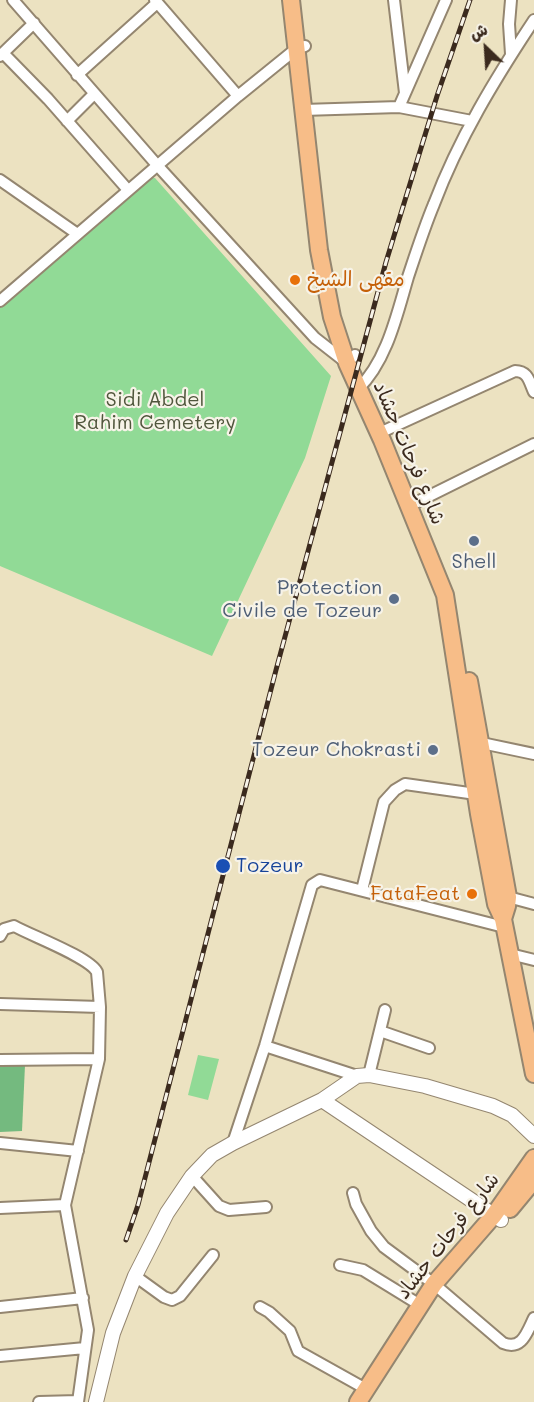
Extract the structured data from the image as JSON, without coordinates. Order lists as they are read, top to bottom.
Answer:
{
  "streets": {
    "main road": ["شارع فرحات حشاد"]
  },
  "parks": ["Sidi Abdel Rahim Cemetery"],
  "places": [
    "مقهى الشيخ",
    "Shell",
    "Protection Civile de Tozeur",
    "Tozeur Chokrasti",
    "Tozeur",
    "FataFeat"
  ],
  "north": "top left"
}
